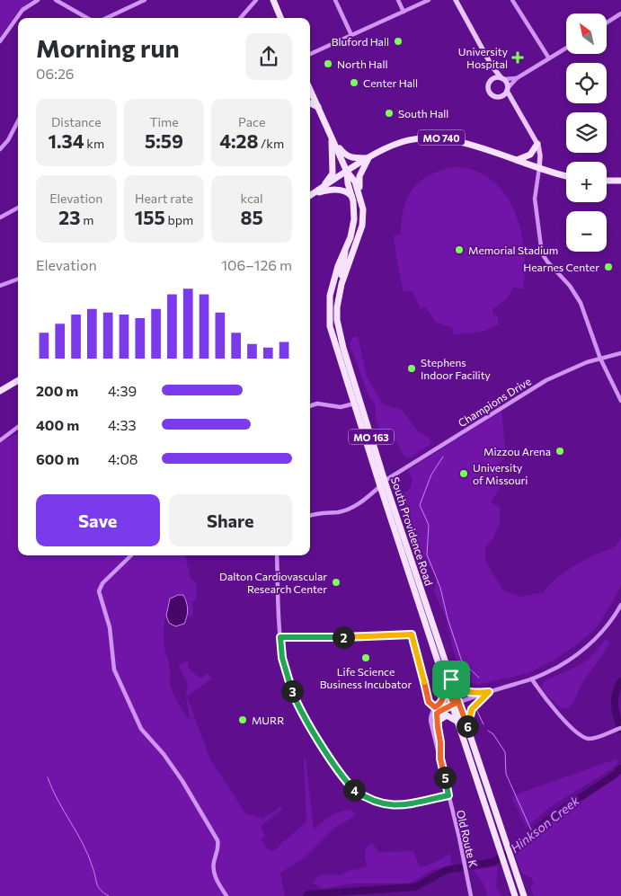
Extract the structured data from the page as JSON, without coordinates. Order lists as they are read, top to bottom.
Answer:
{
  "streets": {
    "main road": ["MO 740", "MO 163", "South Providence Road"],
    "street": ["Champions Drive", "Old Route K"]
  },
  "crossings": [
    ["MO 740", "South Providence Road"],
    ["Champions Drive", "South Providence Road"]
  ],
  "water": ["Hinkson Creek"],
  "places": {
    "other": [
      "Bluford Hall",
      "North Hall",
      "Center Hall",
      "South Hall",
      "Memorial Stadium",
      "Hearnes Center",
      "Stephens Indoor Facility",
      "Mizzou Arena",
      "University of Missouri",
      "Dalton Cardiovascular Research Center",
      "Life Science Business Incubator",
      "MURR"
    ],
    "health": ["University Hospital"]
  },
  "north": "top left",
  "page": {
    "map_buttons": ["+", "−"],
    "heading": ["Morning run", "06:26"],
    "stats": [
      ["Distance", "1.34 km"],
      ["Time", "5:59"],
      ["Pace", "4:28 /km"],
      ["Elevation", "23 m"],
      ["Heart rate", "155 bpm"],
      ["kcal", "85"]
    ],
    "chart": ["Elevation", "106–126 m"],
    "list": [
      {
        "name": "200 m",
        "note": "4:39"
      },
      {
        "name": "400 m",
        "note": "4:33"
      },
      {
        "name": "600 m",
        "note": "4:08"
      }
    ],
    "buttons": ["Save", "Share"],
    "pins": [
      "2",
      "3",
      "6",
      "5",
      "4"
    ]
  }
}
